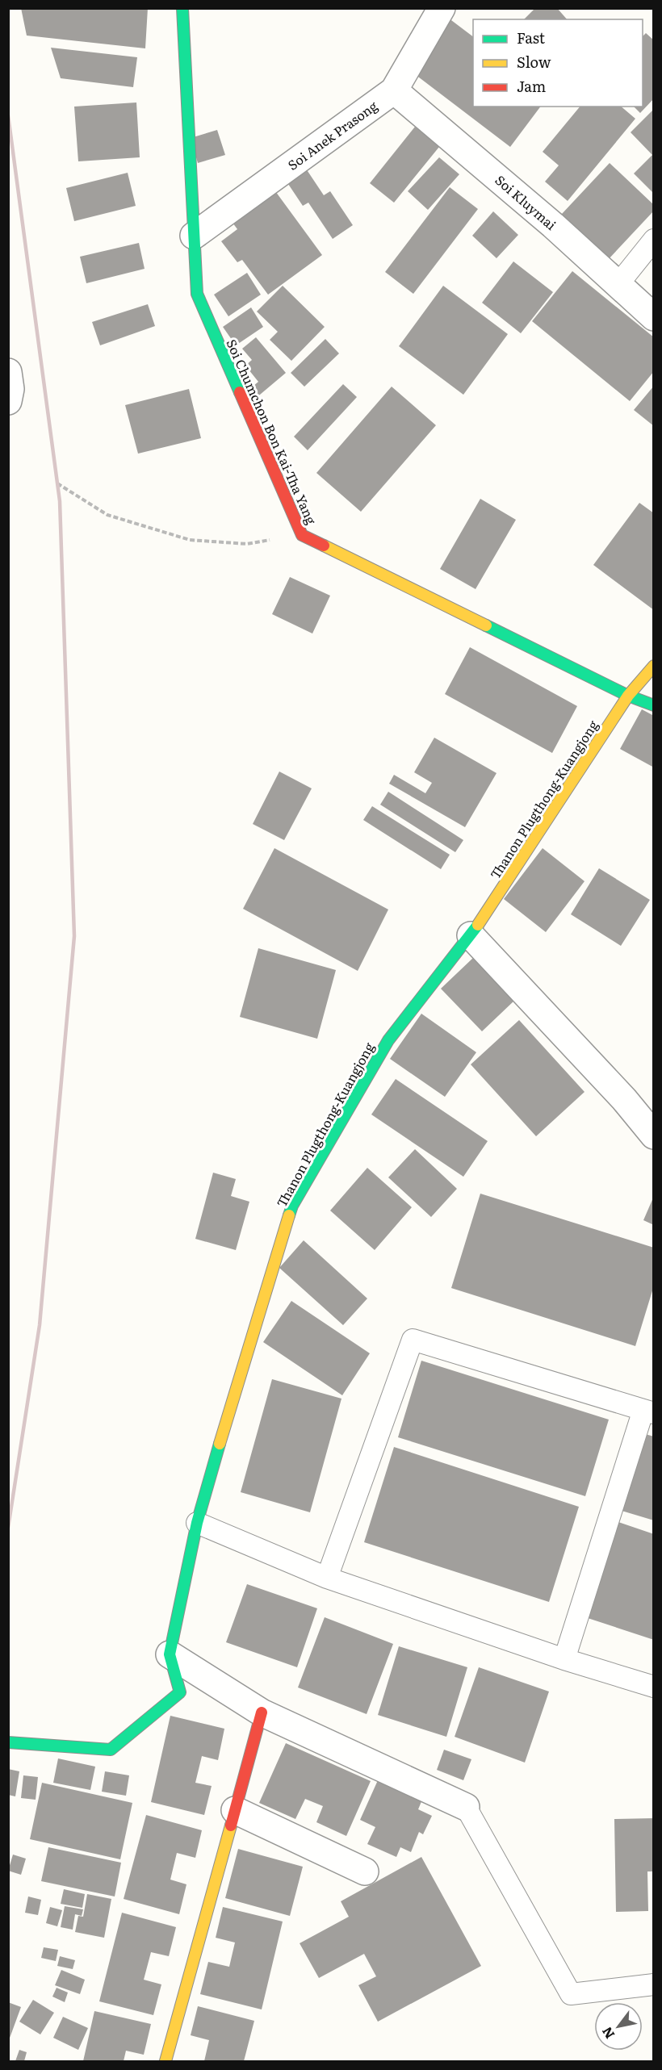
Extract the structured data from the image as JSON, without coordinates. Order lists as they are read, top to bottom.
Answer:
{
  "streets": {
    "street": [
      "Soi Anek Prasong",
      "Soi Kluymai",
      "Soi Chumchon Bon Kai-Tha Yang",
      "Thanon Plugthong-Kuangjong"
    ]
  },
  "crossings": [
    ["Soi Anek Prasong", "Soi Kluymai"],
    ["Soi Anek Prasong", "Soi Chumchon Bon Kai-Tha Yang"],
    ["Soi Chumchon Bon Kai-Tha Yang", "Thanon Plugthong-Kuangjong"]
  ],
  "legend": ["Fast", "Slow", "Jam"],
  "north": "bottom left"
}
